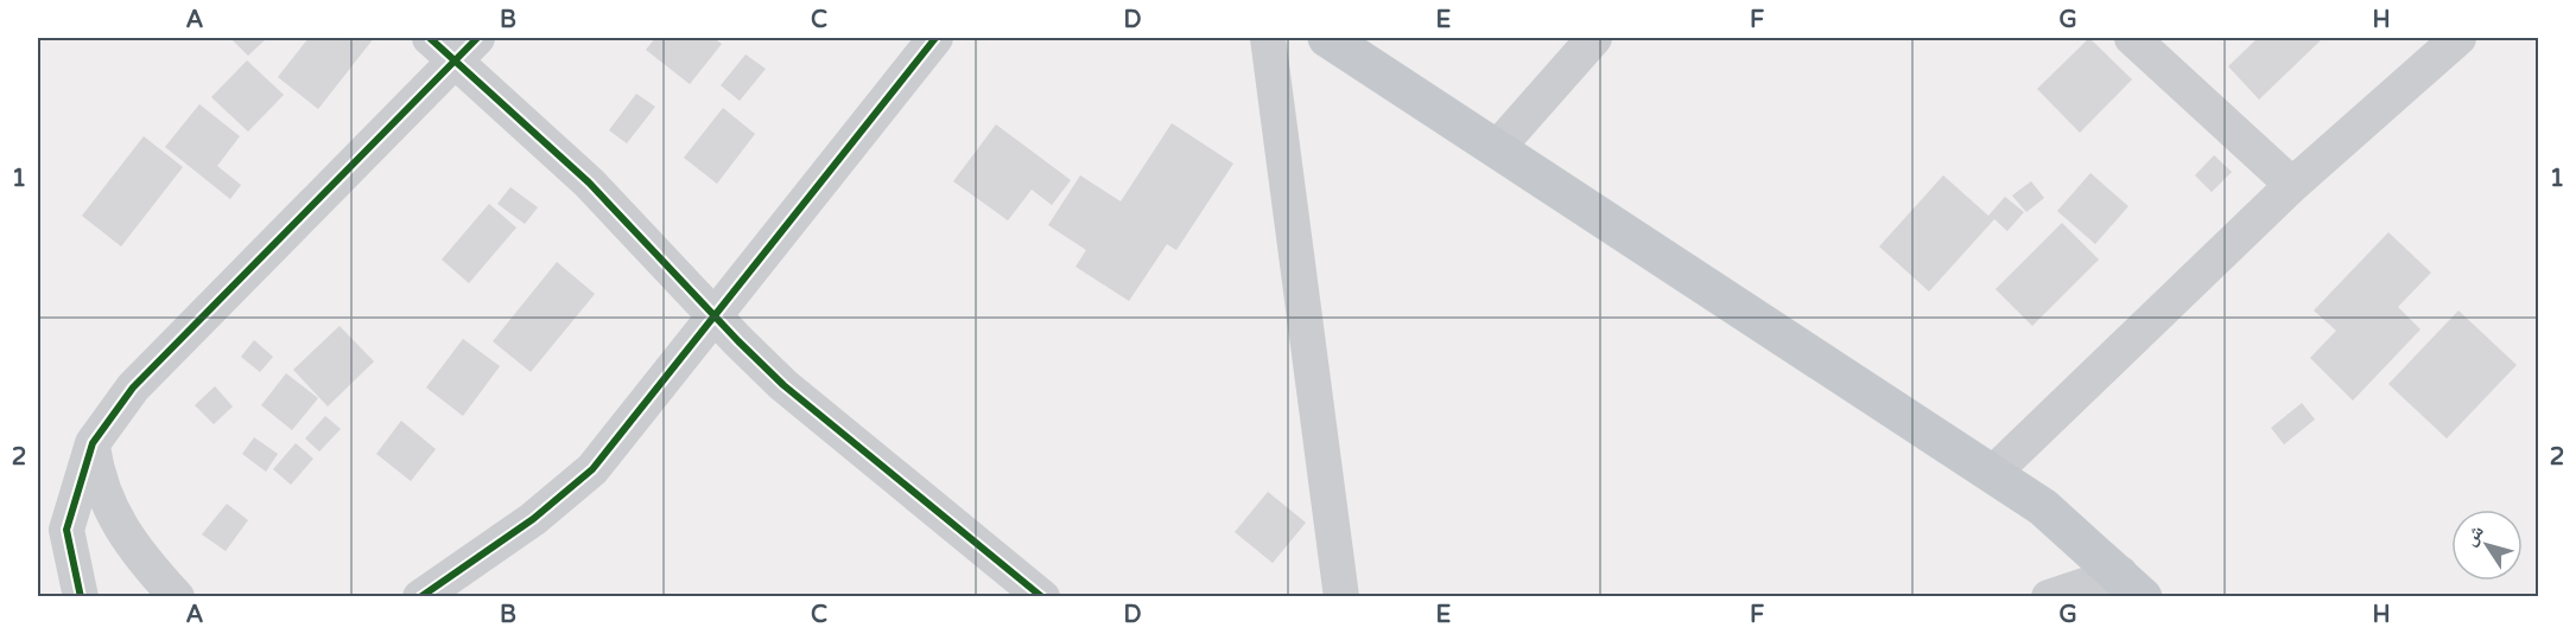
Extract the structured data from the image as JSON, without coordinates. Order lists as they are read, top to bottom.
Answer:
{
  "north": "top left",
  "grid": {
    "columns": [
      "A",
      "B",
      "C",
      "D",
      "E",
      "F",
      "G",
      "H"
    ],
    "rows": ["1", "2"]
  }
}
